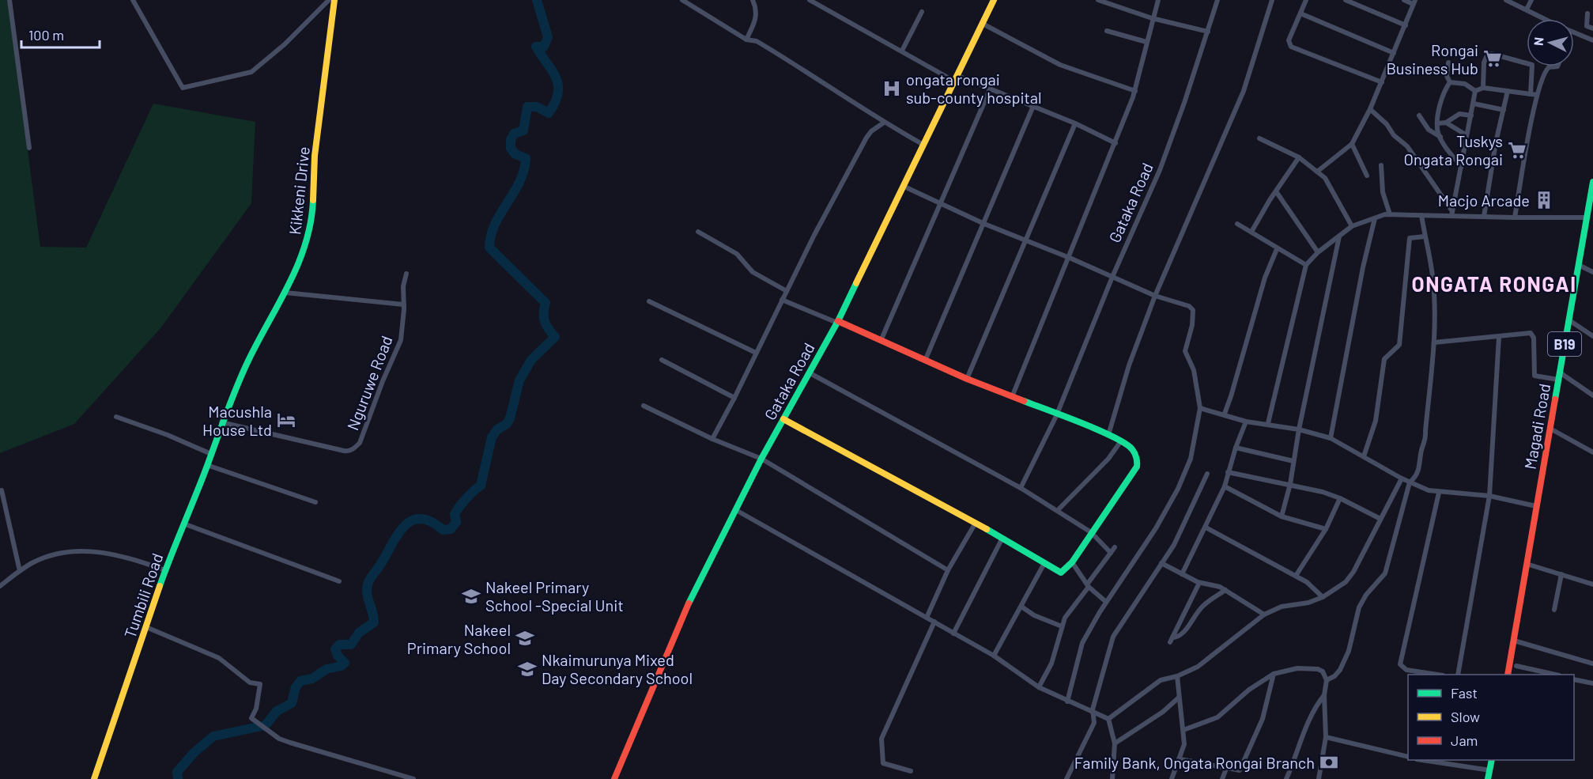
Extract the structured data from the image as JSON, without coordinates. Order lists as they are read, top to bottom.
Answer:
{
  "streets": {
    "main road": [
      "Kikkeni Drive",
      "Gataka Road",
      "B19",
      "Magadi Road",
      "Tumbili Road"
    ],
    "street": ["Nguruwe Road"]
  },
  "crossings": [
    ["Kikkeni Drive", "Nguruwe Road"],
    ["Kikkeni Drive", "Tumbili Road"],
    ["Nguruwe Road", "Tumbili Road"]
  ],
  "districts": ["ONGATA RONGAI"],
  "places": {
    "supermarket": ["Rongai Business Hub", "Tuskys Ongata Rongai"],
    "hospital": ["ongata rongai sub-county hospital"],
    "building": ["Macjo Arcade"],
    "hotel": ["Macushla House Ltd"],
    "school or university": ["Nakeel Primary School -Special Unit", "Nakeel Primary School", "Nkaimurunya Mixed Day Secondary School"],
    "bank": ["Family Bank, Ongata Rongai Branch"]
  },
  "legend": ["Fast", "Slow", "Jam"],
  "scale_bar": "100 m",
  "north": "left"
}
